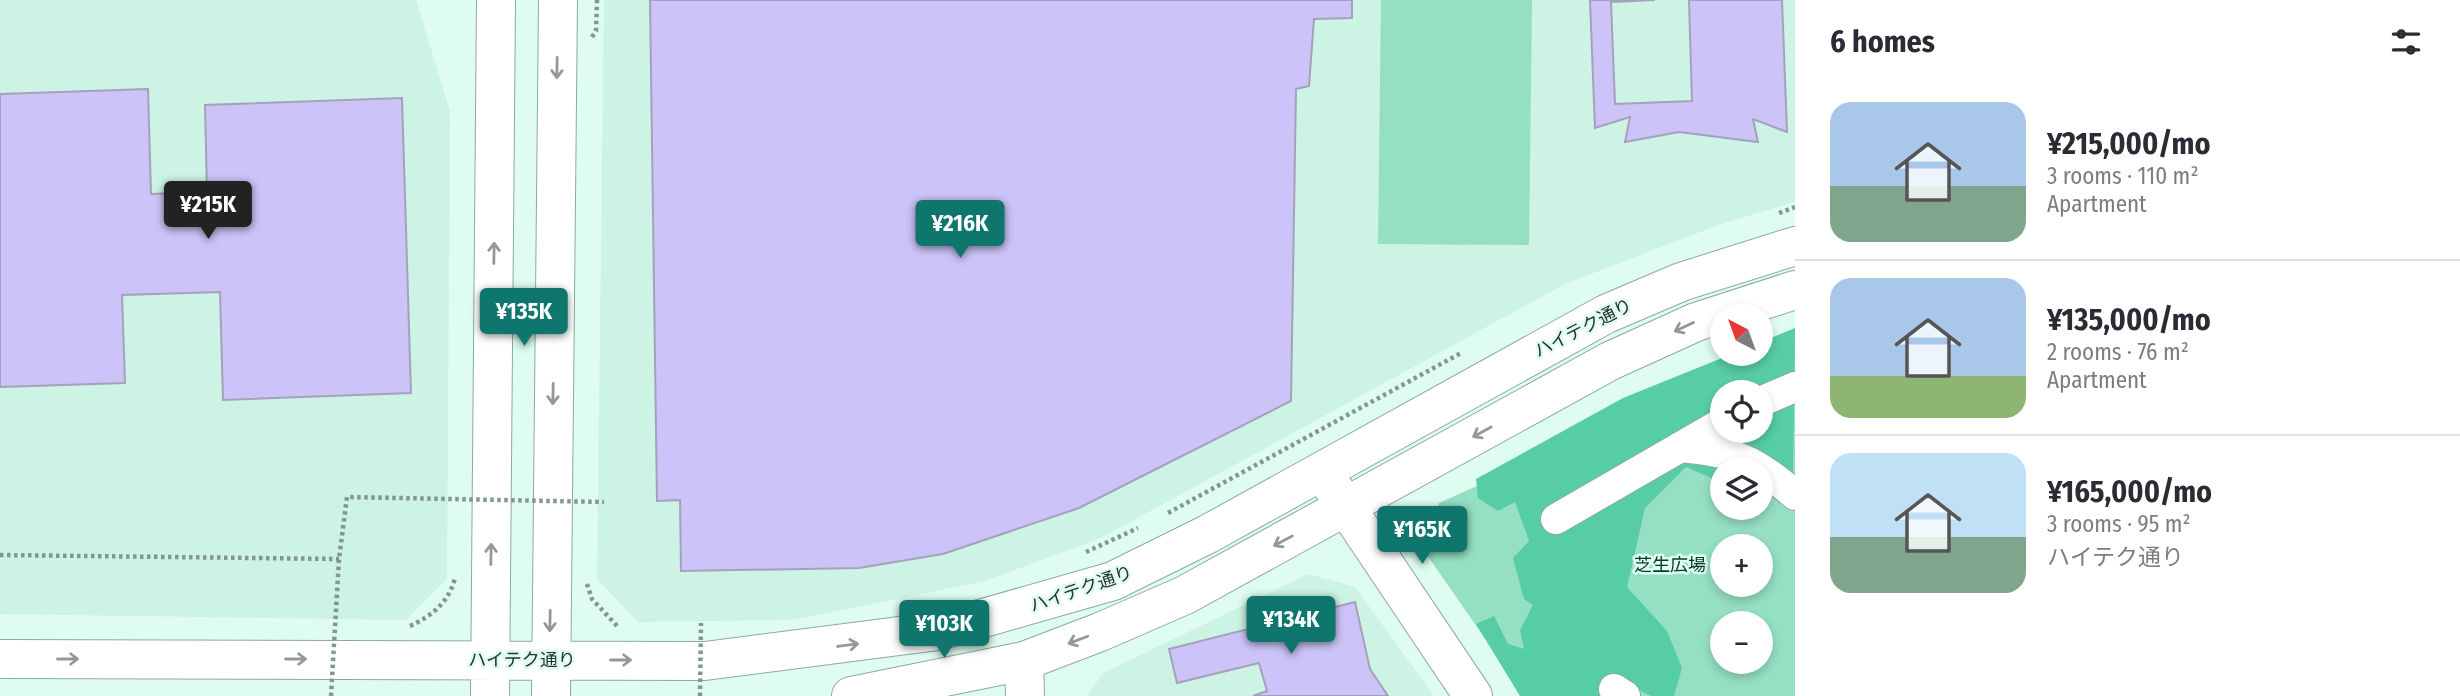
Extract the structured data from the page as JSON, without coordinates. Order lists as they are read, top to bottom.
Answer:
{
  "streets": {
    "street": ["ハイテク通り"]
  },
  "parks": ["芝生広場"],
  "north": "top left",
  "page": {
    "heading": "6 homes",
    "list": [
      {
        "name": "¥215,000/mo",
        "note": "3 rooms · 110 m² · Apartment"
      },
      {
        "name": "¥135,000/mo",
        "note": "2 rooms · 76 m² · Apartment"
      },
      {
        "name": "¥165,000/mo",
        "note": "3 rooms · 95 m² · ハイテク通り"
      }
    ],
    "price": [
      "¥215K",
      "¥216K",
      "¥135K",
      "¥165K",
      "¥134K",
      "¥103K"
    ],
    "map_buttons": ["+", "−"]
  }
}
